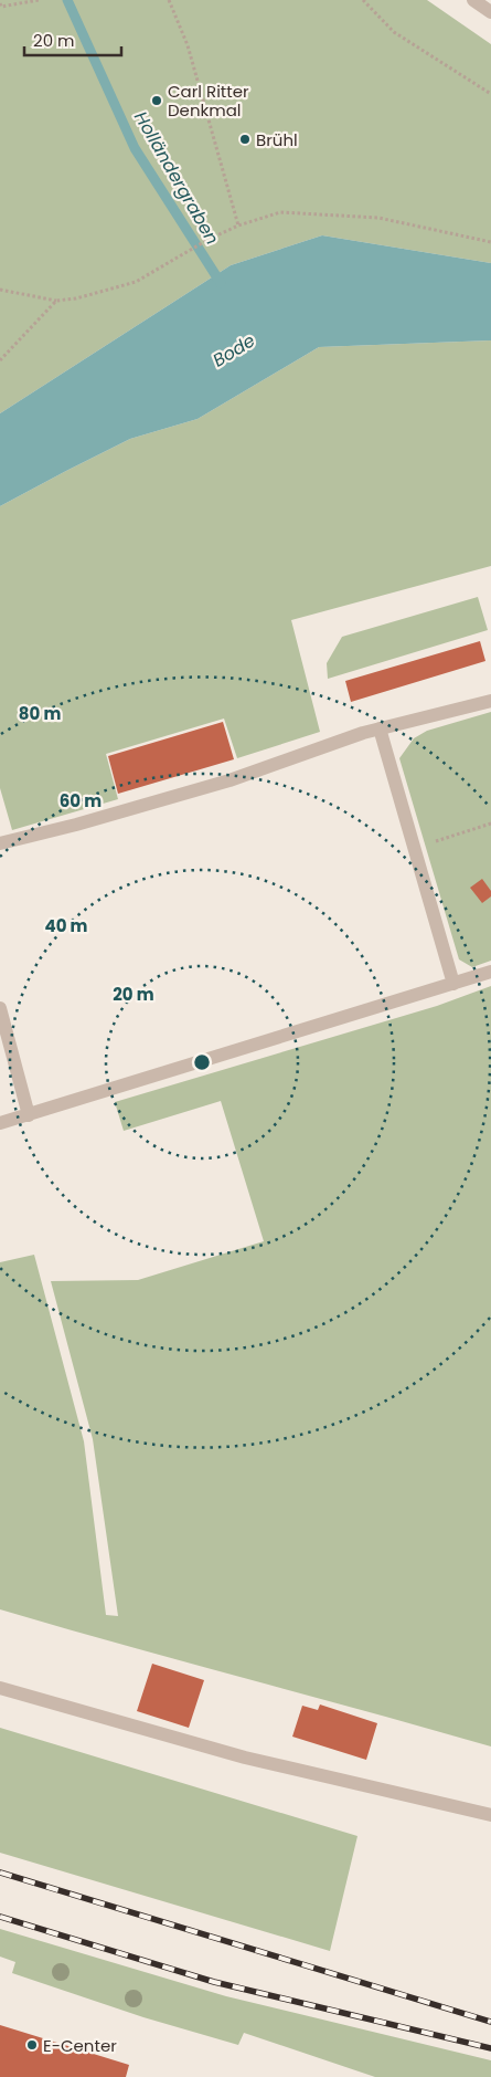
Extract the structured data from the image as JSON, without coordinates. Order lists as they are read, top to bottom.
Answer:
{
  "water": ["Holländergraben", "Bode"],
  "places": ["Carl Ritter Denkmal", "Brühl", "E-Center"],
  "scale_bar": "20 m",
  "rings": [
    "80 m",
    "60 m",
    "40 m",
    "20 m"
  ]
}
